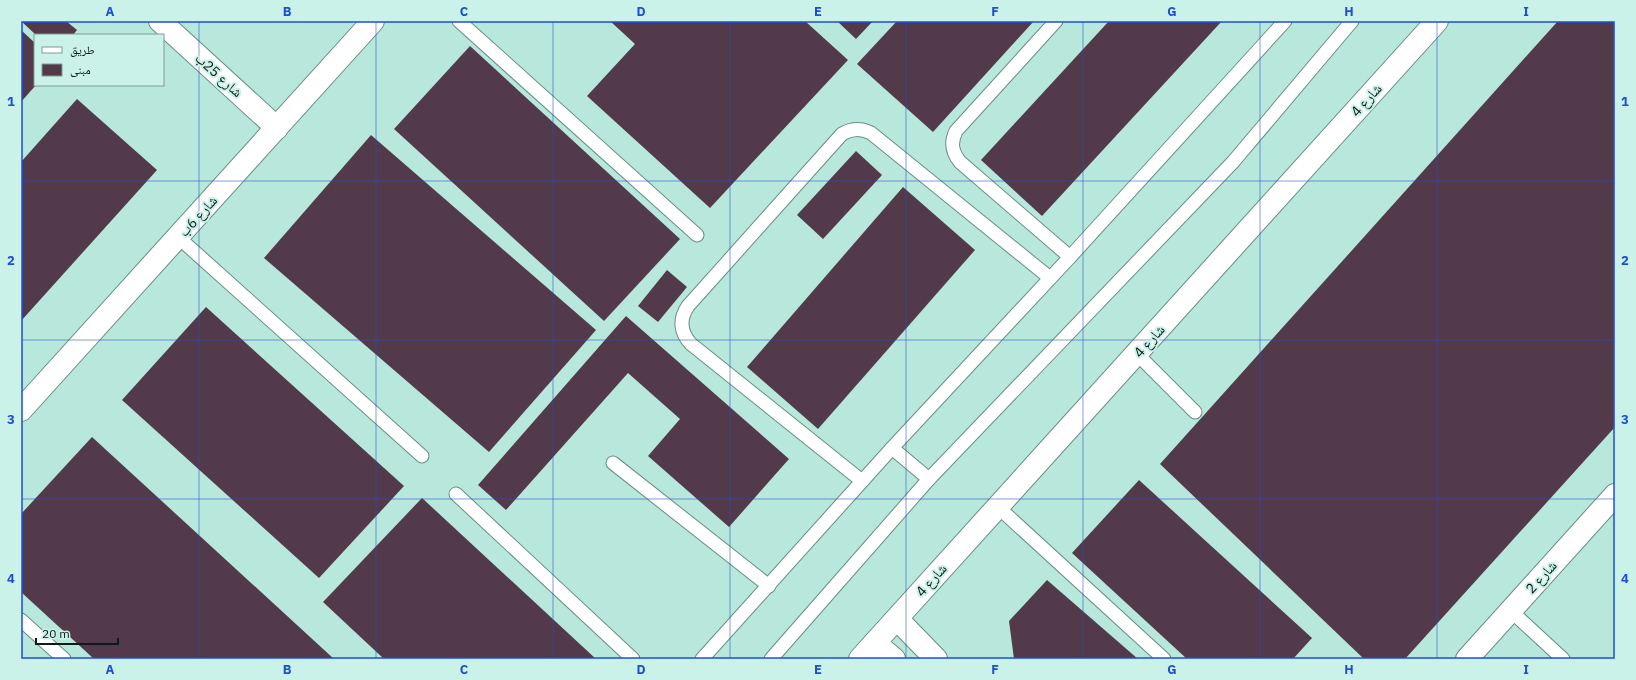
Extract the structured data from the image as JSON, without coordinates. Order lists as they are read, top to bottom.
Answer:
{
  "streets": {
    "street": [
      "شارع 25ب",
      "شارع 4",
      "شارع 6ب",
      "شارع 2"
    ]
  },
  "crossings": [
    ["شارع 25ب", "شارع 6ب"]
  ],
  "legend": ["طريق", "مبنى"],
  "scale_bar": "20 m",
  "grid": {
    "columns": [
      "A",
      "B",
      "C",
      "D",
      "E",
      "F",
      "G",
      "H",
      "I"
    ],
    "rows": [
      "1",
      "2",
      "3",
      "4"
    ]
  }
}
